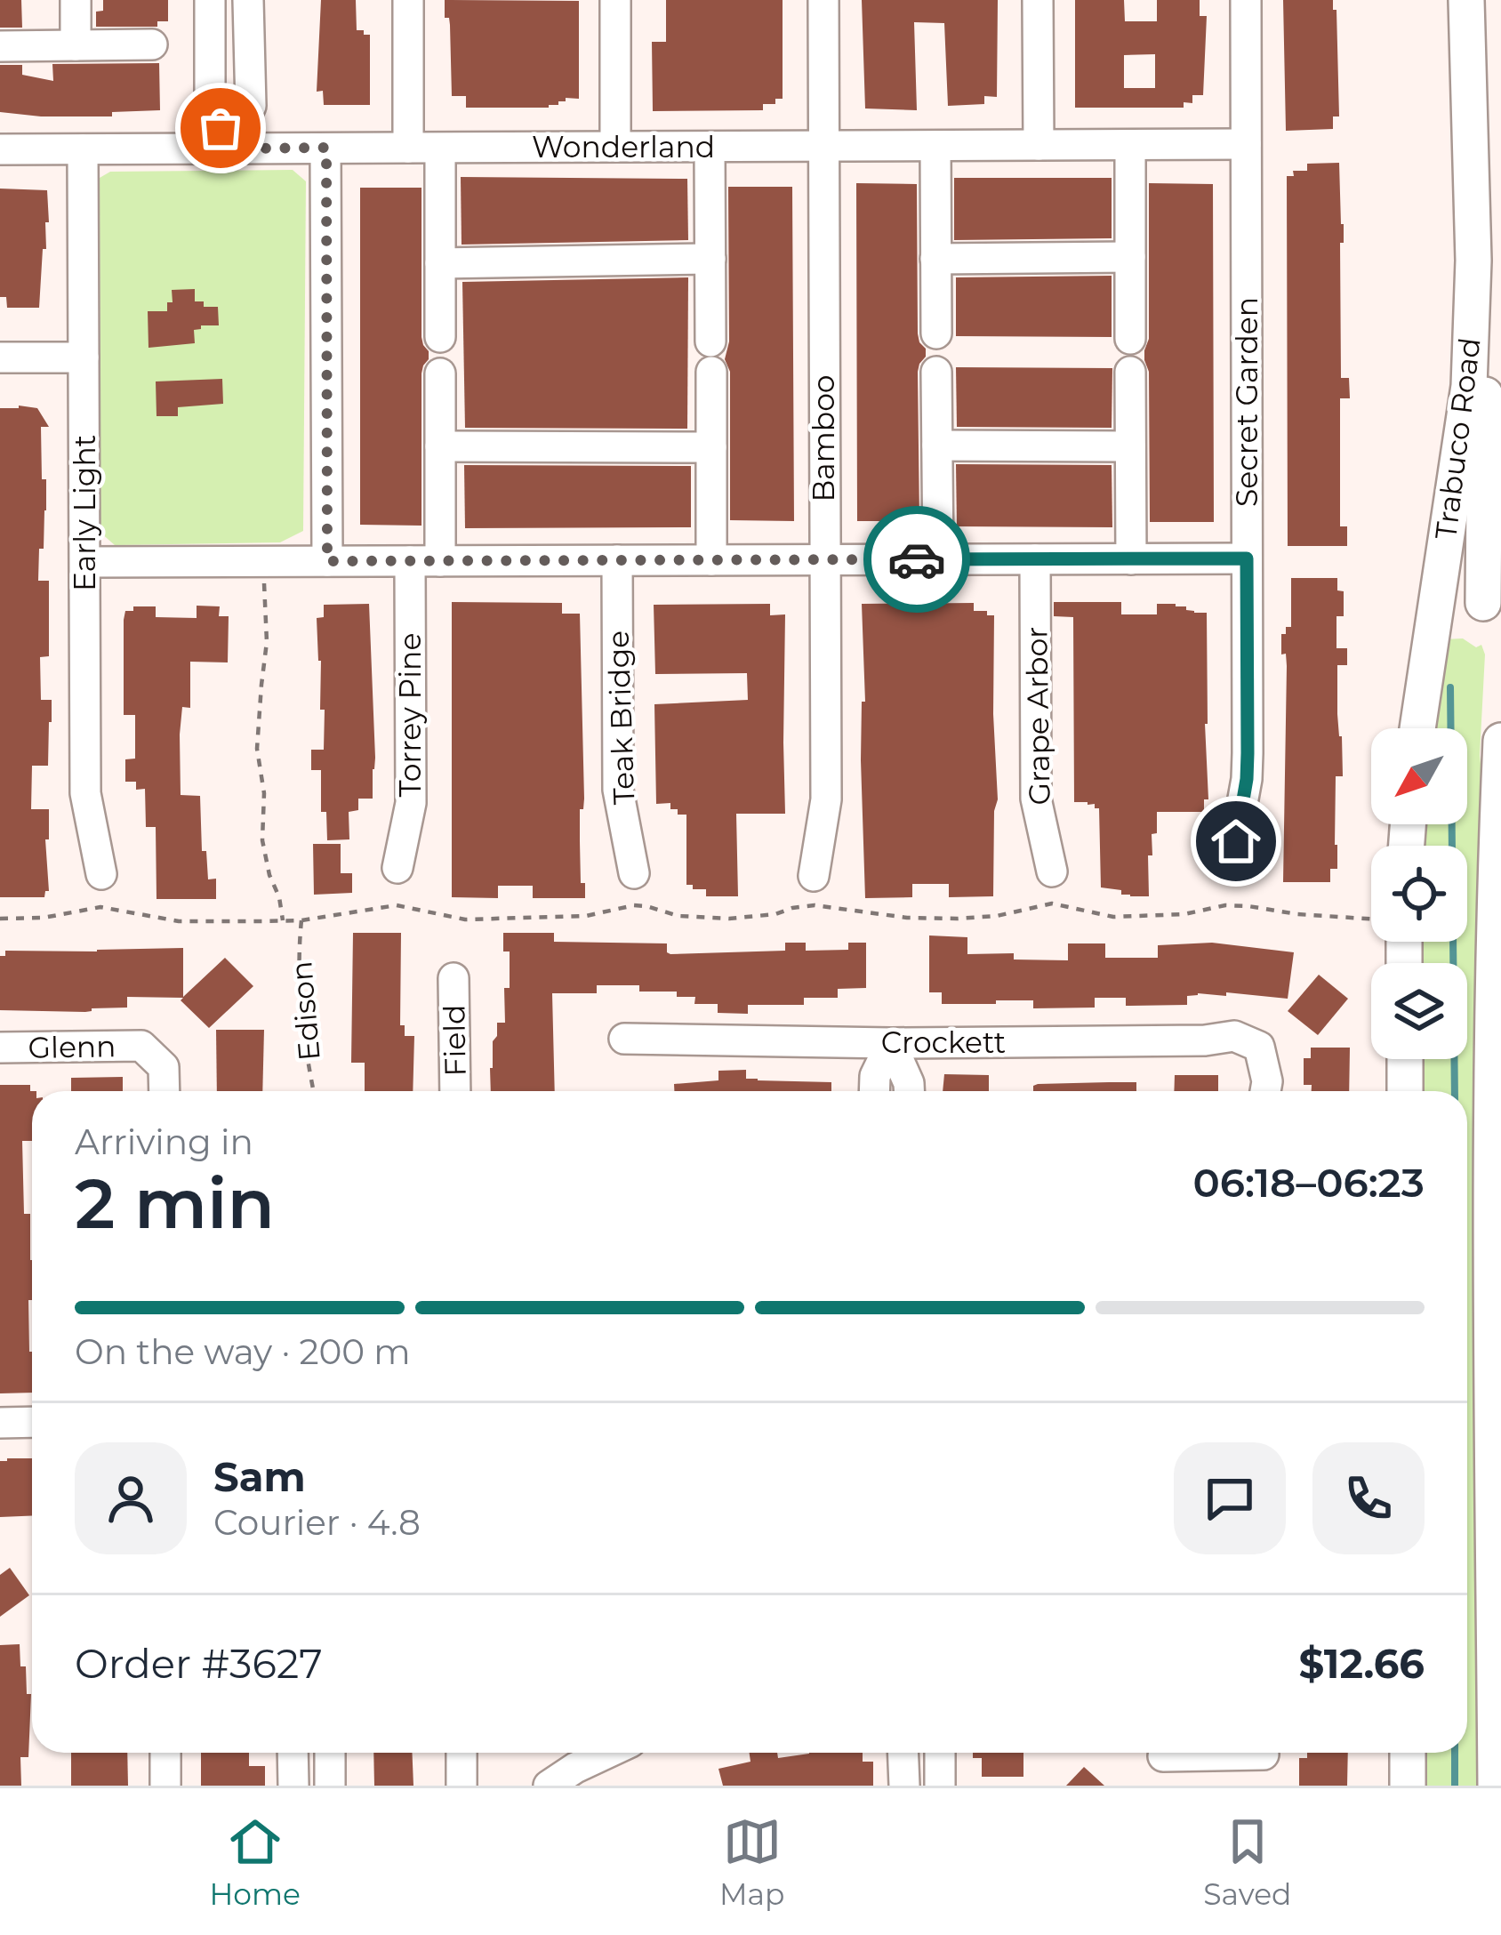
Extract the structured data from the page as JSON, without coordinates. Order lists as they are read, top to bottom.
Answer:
{
  "streets": {
    "main road": ["Trabuco Road"],
    "street": [
      "Wonderland",
      "Secret Garden",
      "Bamboo",
      "Early Light",
      "Torrey Pine",
      "Grape Arbor",
      "Teak Bridge",
      "Field",
      "Crockett",
      "Glenn"
    ],
    "path": ["Edison"]
  },
  "crossings": [
    ["Wonderland", "Secret Garden"],
    ["Wonderland", "Bamboo"],
    ["Wonderland", "Early Light"]
  ],
  "north": "bottom left",
  "page": {
    "heading": ["2 min", "Arriving in", "06:18–06:23"],
    "panel": [
      "Sam",
      "Courier · 4.8",
      "Order #3627",
      "$12.66"
    ],
    "bar": "On the way · 200 m",
    "tabs": ["Home", "Map", "Saved"]
  }
}
